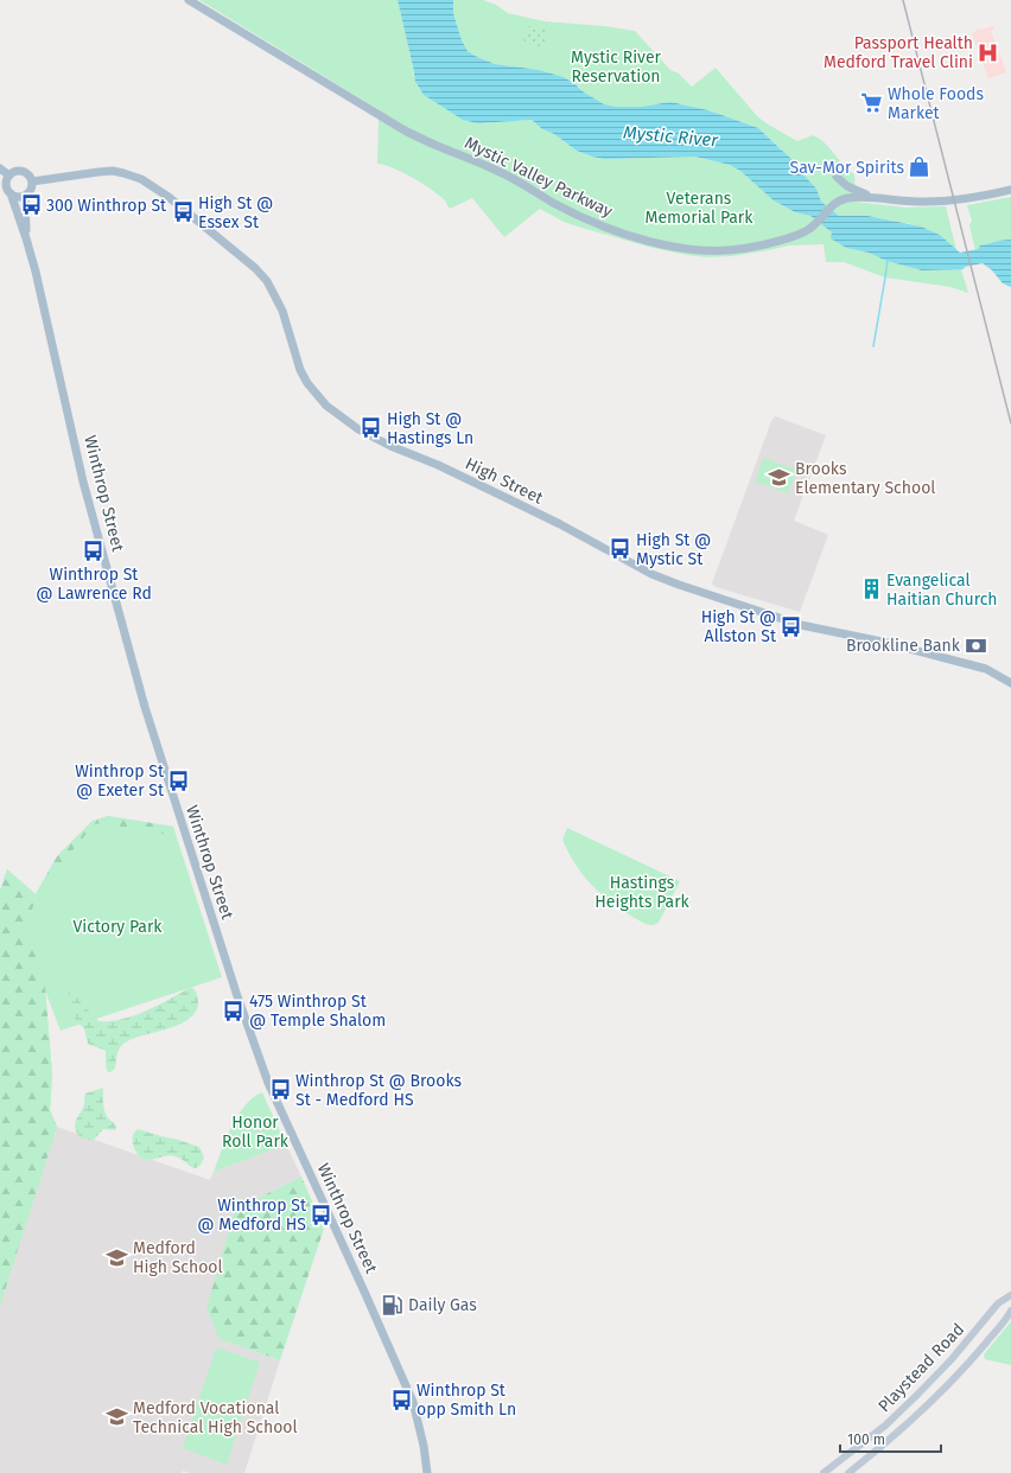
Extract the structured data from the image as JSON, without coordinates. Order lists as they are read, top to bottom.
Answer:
{
  "streets": {
    "main road": [
      "Mystic Valley Parkway",
      "High Street",
      "Winthrop Street",
      "Playstead Road"
    ]
  },
  "crossings": [
    ["High Street", "Winthrop Street"]
  ],
  "water": ["Mystic River"],
  "parks": [
    "Mystic River Reservation",
    "Veterans Memorial Park",
    "Hastings Heights Park",
    "Victory Park",
    "Honor Roll Park"
  ],
  "places": {
    "hospital": ["Passport Health Medford Travel Clini"],
    "supermarket": ["Whole Foods Market"],
    "shop": ["Sav-Mor Spirits"],
    "bus stop": [
      "300 Winthrop St",
      "High St @ Essex St",
      "High St @ Hastings Ln",
      "High St @ Mystic St",
      "Winthrop St @ Lawrence Rd",
      "High St @ Allston St",
      "Winthrop St @ Exeter St",
      "475 Winthrop St @ Temple Shalom",
      "Winthrop St @ Brooks St - Medford HS",
      "Winthrop St @ Medford HS",
      "Winthrop St opp Smith Ln"
    ],
    "school or university": ["Brooks Elementary School", "Medford High School", "Medford Vocational Technical High School"],
    "building": ["Evangelical Haitian Church"],
    "bank": ["Brookline Bank"],
    "fuel station": ["Daily Gas"]
  },
  "scale_bar": "100 m"
}
